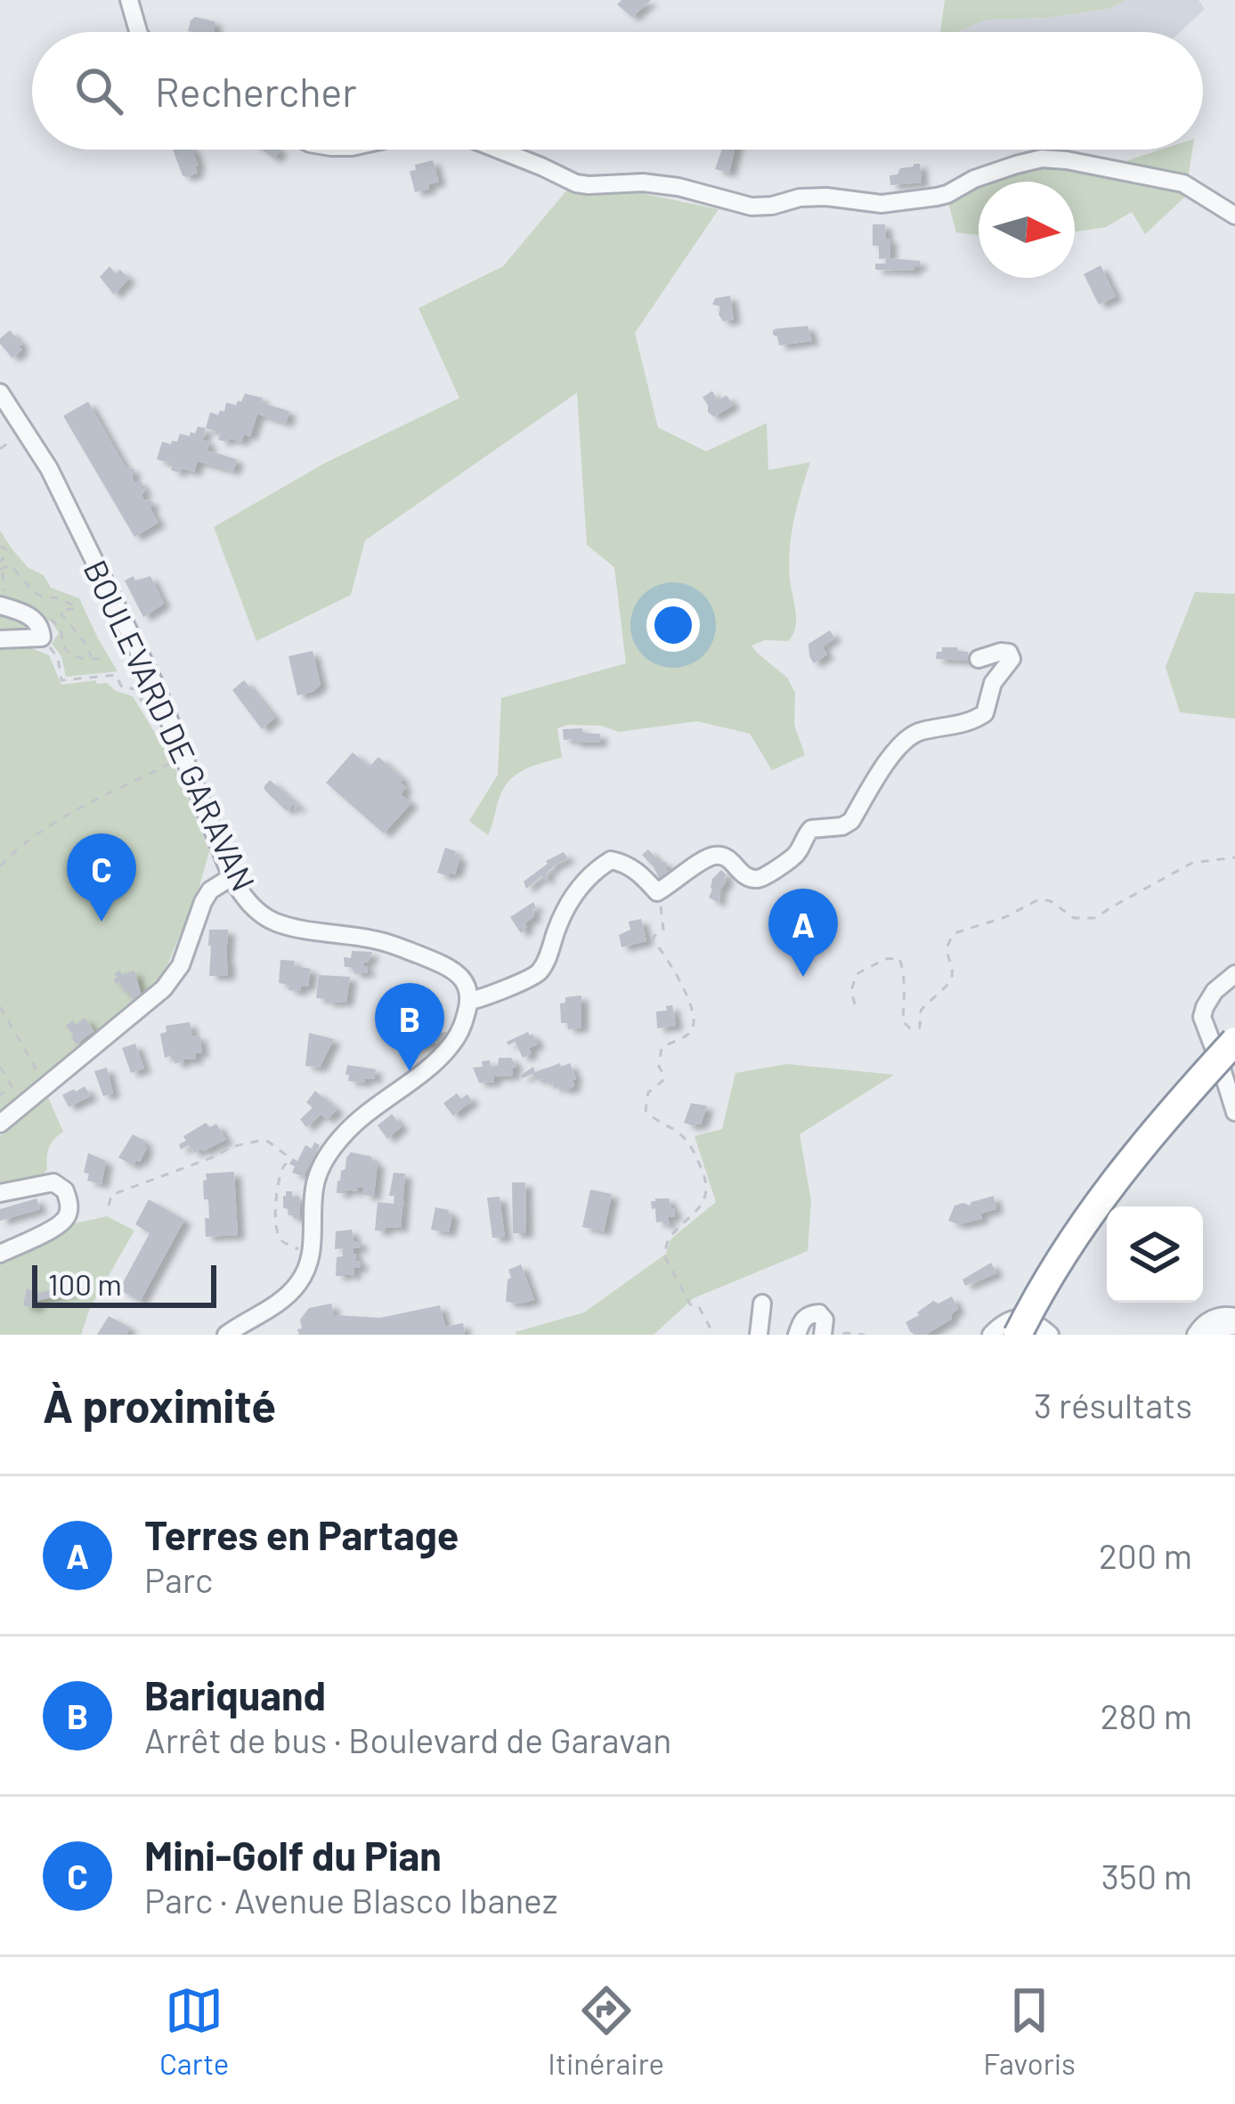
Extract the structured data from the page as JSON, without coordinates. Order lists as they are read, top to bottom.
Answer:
{
  "streets": {
    "street": ["BOULEVARD DE GARAVAN"]
  },
  "scale_bar": "100 m",
  "north": "right",
  "page": {
    "search": "Rechercher",
    "pins": ["C", "A", "B"],
    "scale": "100 m",
    "heading": ["À proximité", "3 résultats"],
    "list": [
      {
        "mark": "A",
        "name": "Terres en Partage",
        "note": "Parc",
        "value": "200 m"
      },
      {
        "mark": "B",
        "name": "Bariquand",
        "note": "Arrêt de bus · Boulevard de Garavan",
        "value": "280 m"
      },
      {
        "mark": "C",
        "name": "Mini-Golf du Pian",
        "note": "Parc · Avenue Blasco Ibanez",
        "value": "350 m"
      }
    ],
    "nav": ["Carte", "Itinéraire", "Favoris"]
  }
}
